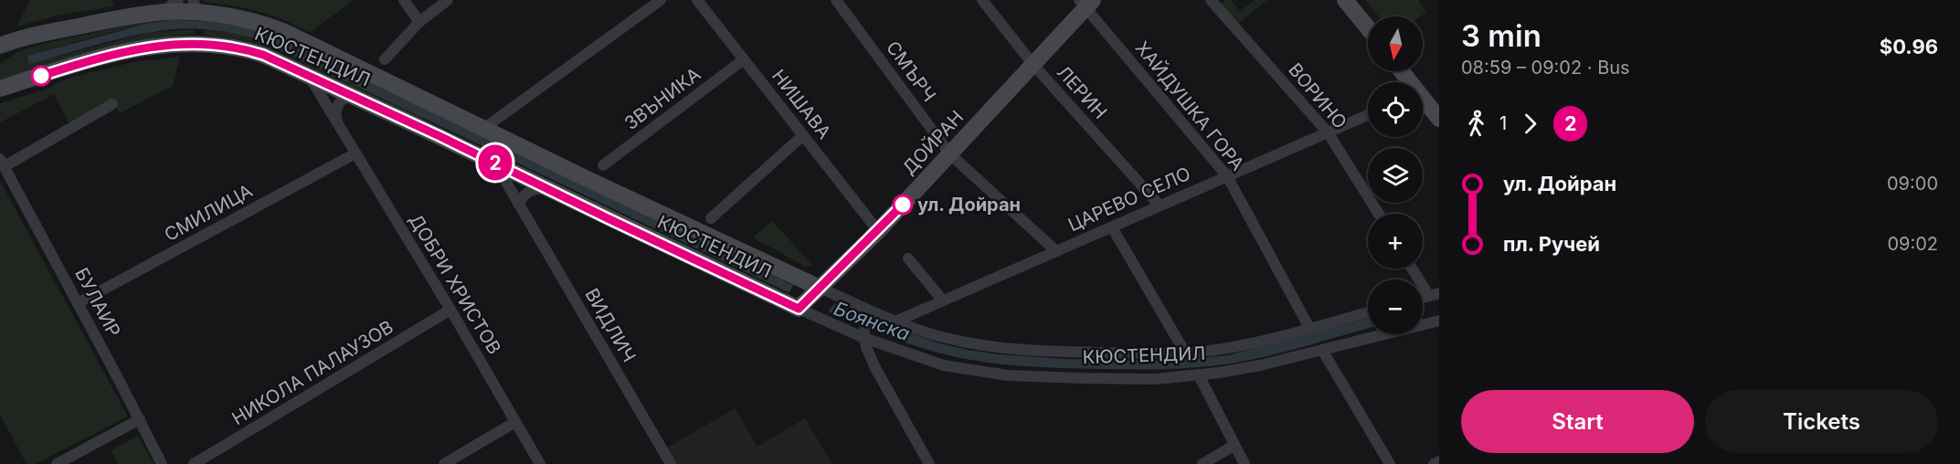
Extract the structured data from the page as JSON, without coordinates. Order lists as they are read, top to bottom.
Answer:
{
  "streets": {
    "street": [
      "КЮСТЕНДИЛ",
      "СМЪРЧ",
      "ЛЕРИН",
      "ВОРИНО",
      "ЗВЪНИКА",
      "НИШАВА",
      "ХАЙДУШКА ГОРА",
      "ДОЙРАН",
      "ЦАРЕВО СЕЛО",
      "СМИЛИЦА",
      "ДОБРИ ХРИСТОВ",
      "БУЛАИР",
      "ВИДЛИЧ",
      "НИКОЛА ПАЛАУЗОВ"
    ]
  },
  "crossings": [
    ["КЮСТЕНДИЛ", "ХАЙДУШКА ГОРА"],
    ["КЮСТЕНДИЛ", "ДОЙРАН"],
    ["КЮСТЕНДИЛ", "ЦАРЕВО СЕЛО"],
    ["КЮСТЕНДИЛ", "ДОБРИ ХРИСТОВ"],
    ["КЮСТЕНДИЛ", "ВИДЛИЧ"],
    ["СМЪРЧ", "ДОЙРАН"],
    ["СМЪРЧ", "ЦАРЕВО СЕЛО"],
    ["ЛЕРИН", "ДОЙРАН"],
    ["ЛЕРИН", "ЦАРЕВО СЕЛО"],
    ["ВОРИНО", "ЦАРЕВО СЕЛО"],
    ["ЗВЪНИКА", "НИШАВА"],
    ["НИШАВА", "ДОЙРАН"],
    ["ХАЙДУШКА ГОРА", "ДОЙРАН"],
    ["ХАЙДУШКА ГОРА", "ЦАРЕВО СЕЛО"],
    ["СМИЛИЦА", "ДОБРИ ХРИСТОВ"],
    ["СМИЛИЦА", "БУЛАИР"],
    ["ДОБРИ ХРИСТОВ", "НИКОЛА ПАЛАУЗОВ"]
  ],
  "water": ["Боянска"],
  "places": ["ул. Дойран"],
  "lines": ["bus line 2"],
  "north": "bottom",
  "page": {
    "on_map": "2",
    "heading": ["3 min", "08:59 – 09:02 · Bus", "$0.96"],
    "map_buttons": ["+", "−"],
    "legs": ["1", "2"],
    "list": [
      {
        "name": "ул. Дойран",
        "value": "09:00"
      },
      {
        "name": "пл. Ручей",
        "value": "09:02"
      }
    ],
    "buttons": ["Start", "Tickets"]
  }
}
